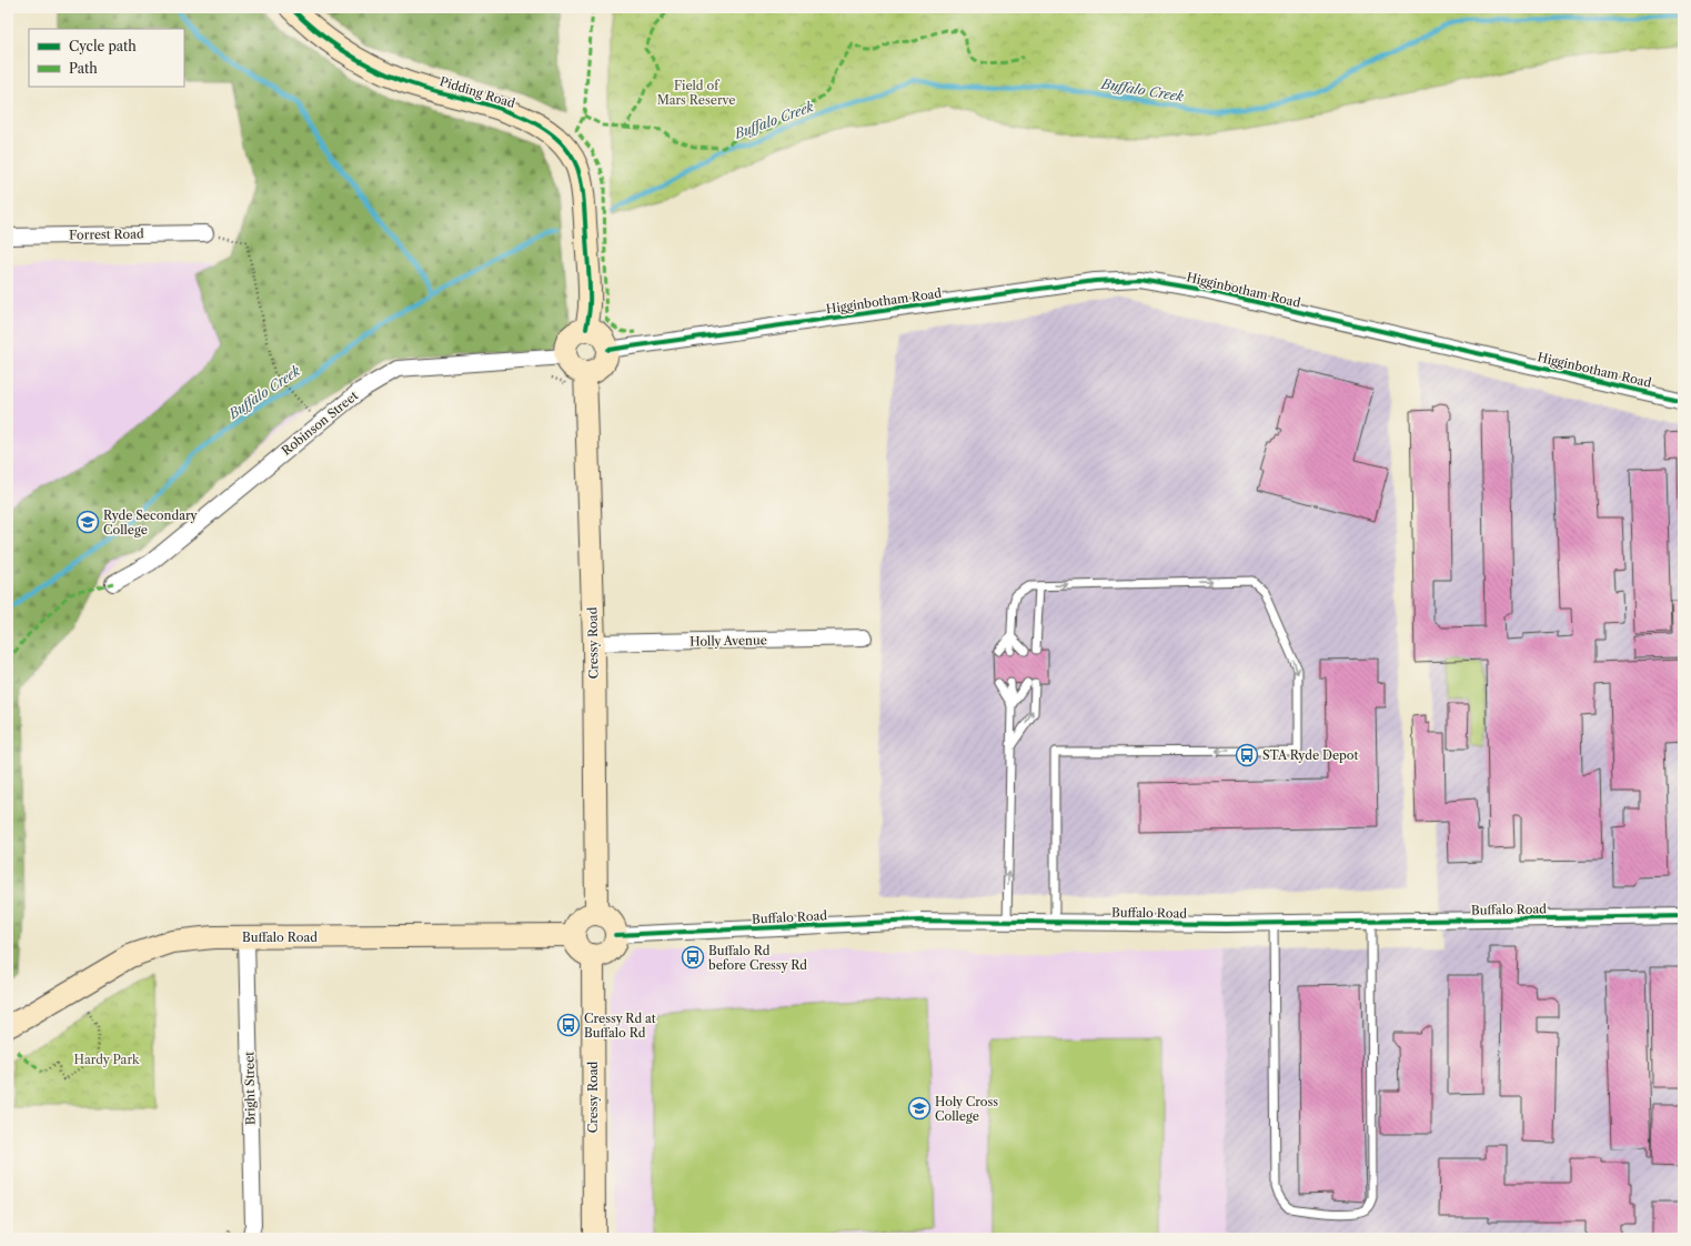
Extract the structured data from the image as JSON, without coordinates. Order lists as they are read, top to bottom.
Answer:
{
  "streets": {
    "street": [
      "Pidding Road",
      "Forrest Road",
      "Higginbotham Road",
      "Robinson Street",
      "Holly Avenue",
      "Cressy Road",
      "Buffalo Road",
      "Bright Street"
    ]
  },
  "crossings": [
    ["Pidding Road", "Higginbotham Road"],
    ["Pidding Road", "Robinson Street"],
    ["Pidding Road", "Cressy Road"],
    ["Higginbotham Road", "Robinson Street"],
    ["Higginbotham Road", "Cressy Road"],
    ["Robinson Street", "Cressy Road"],
    ["Holly Avenue", "Cressy Road"],
    ["Cressy Road", "Buffalo Road"],
    ["Buffalo Road", "Bright Street"]
  ],
  "water": ["Buffalo Creek"],
  "parks": ["Field of Mars Reserve", "Hardy Park"],
  "places": {
    "school or university": ["Ryde Secondary College", "Holy Cross College"],
    "bus stop": ["STA Ryde Depot", "Buffalo Rd before Cressy Rd", "Cressy Rd at Buffalo Rd"]
  },
  "legend": ["Cycle path", "Path"]
}
